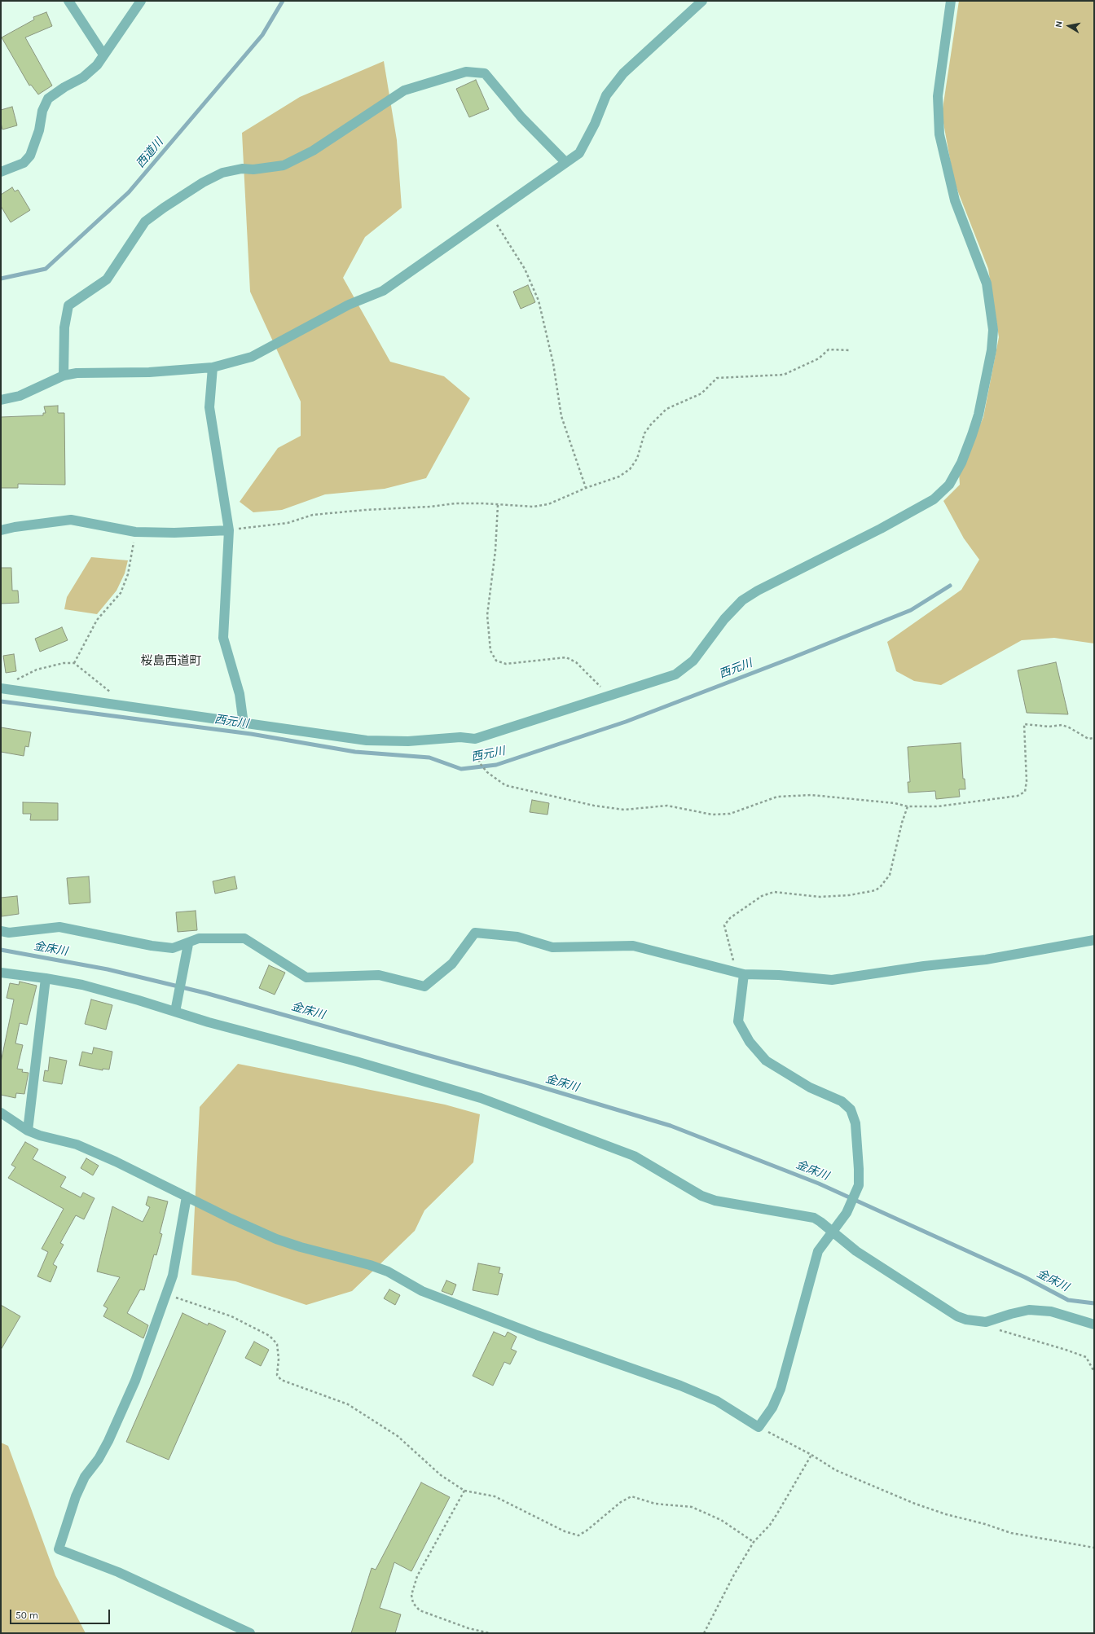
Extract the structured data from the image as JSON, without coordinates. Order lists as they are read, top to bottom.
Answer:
{
  "districts": ["桜島西道町"],
  "water": ["西道川", "西元川", "金床川"],
  "scale_bar": "50 m",
  "north": "left"
}
